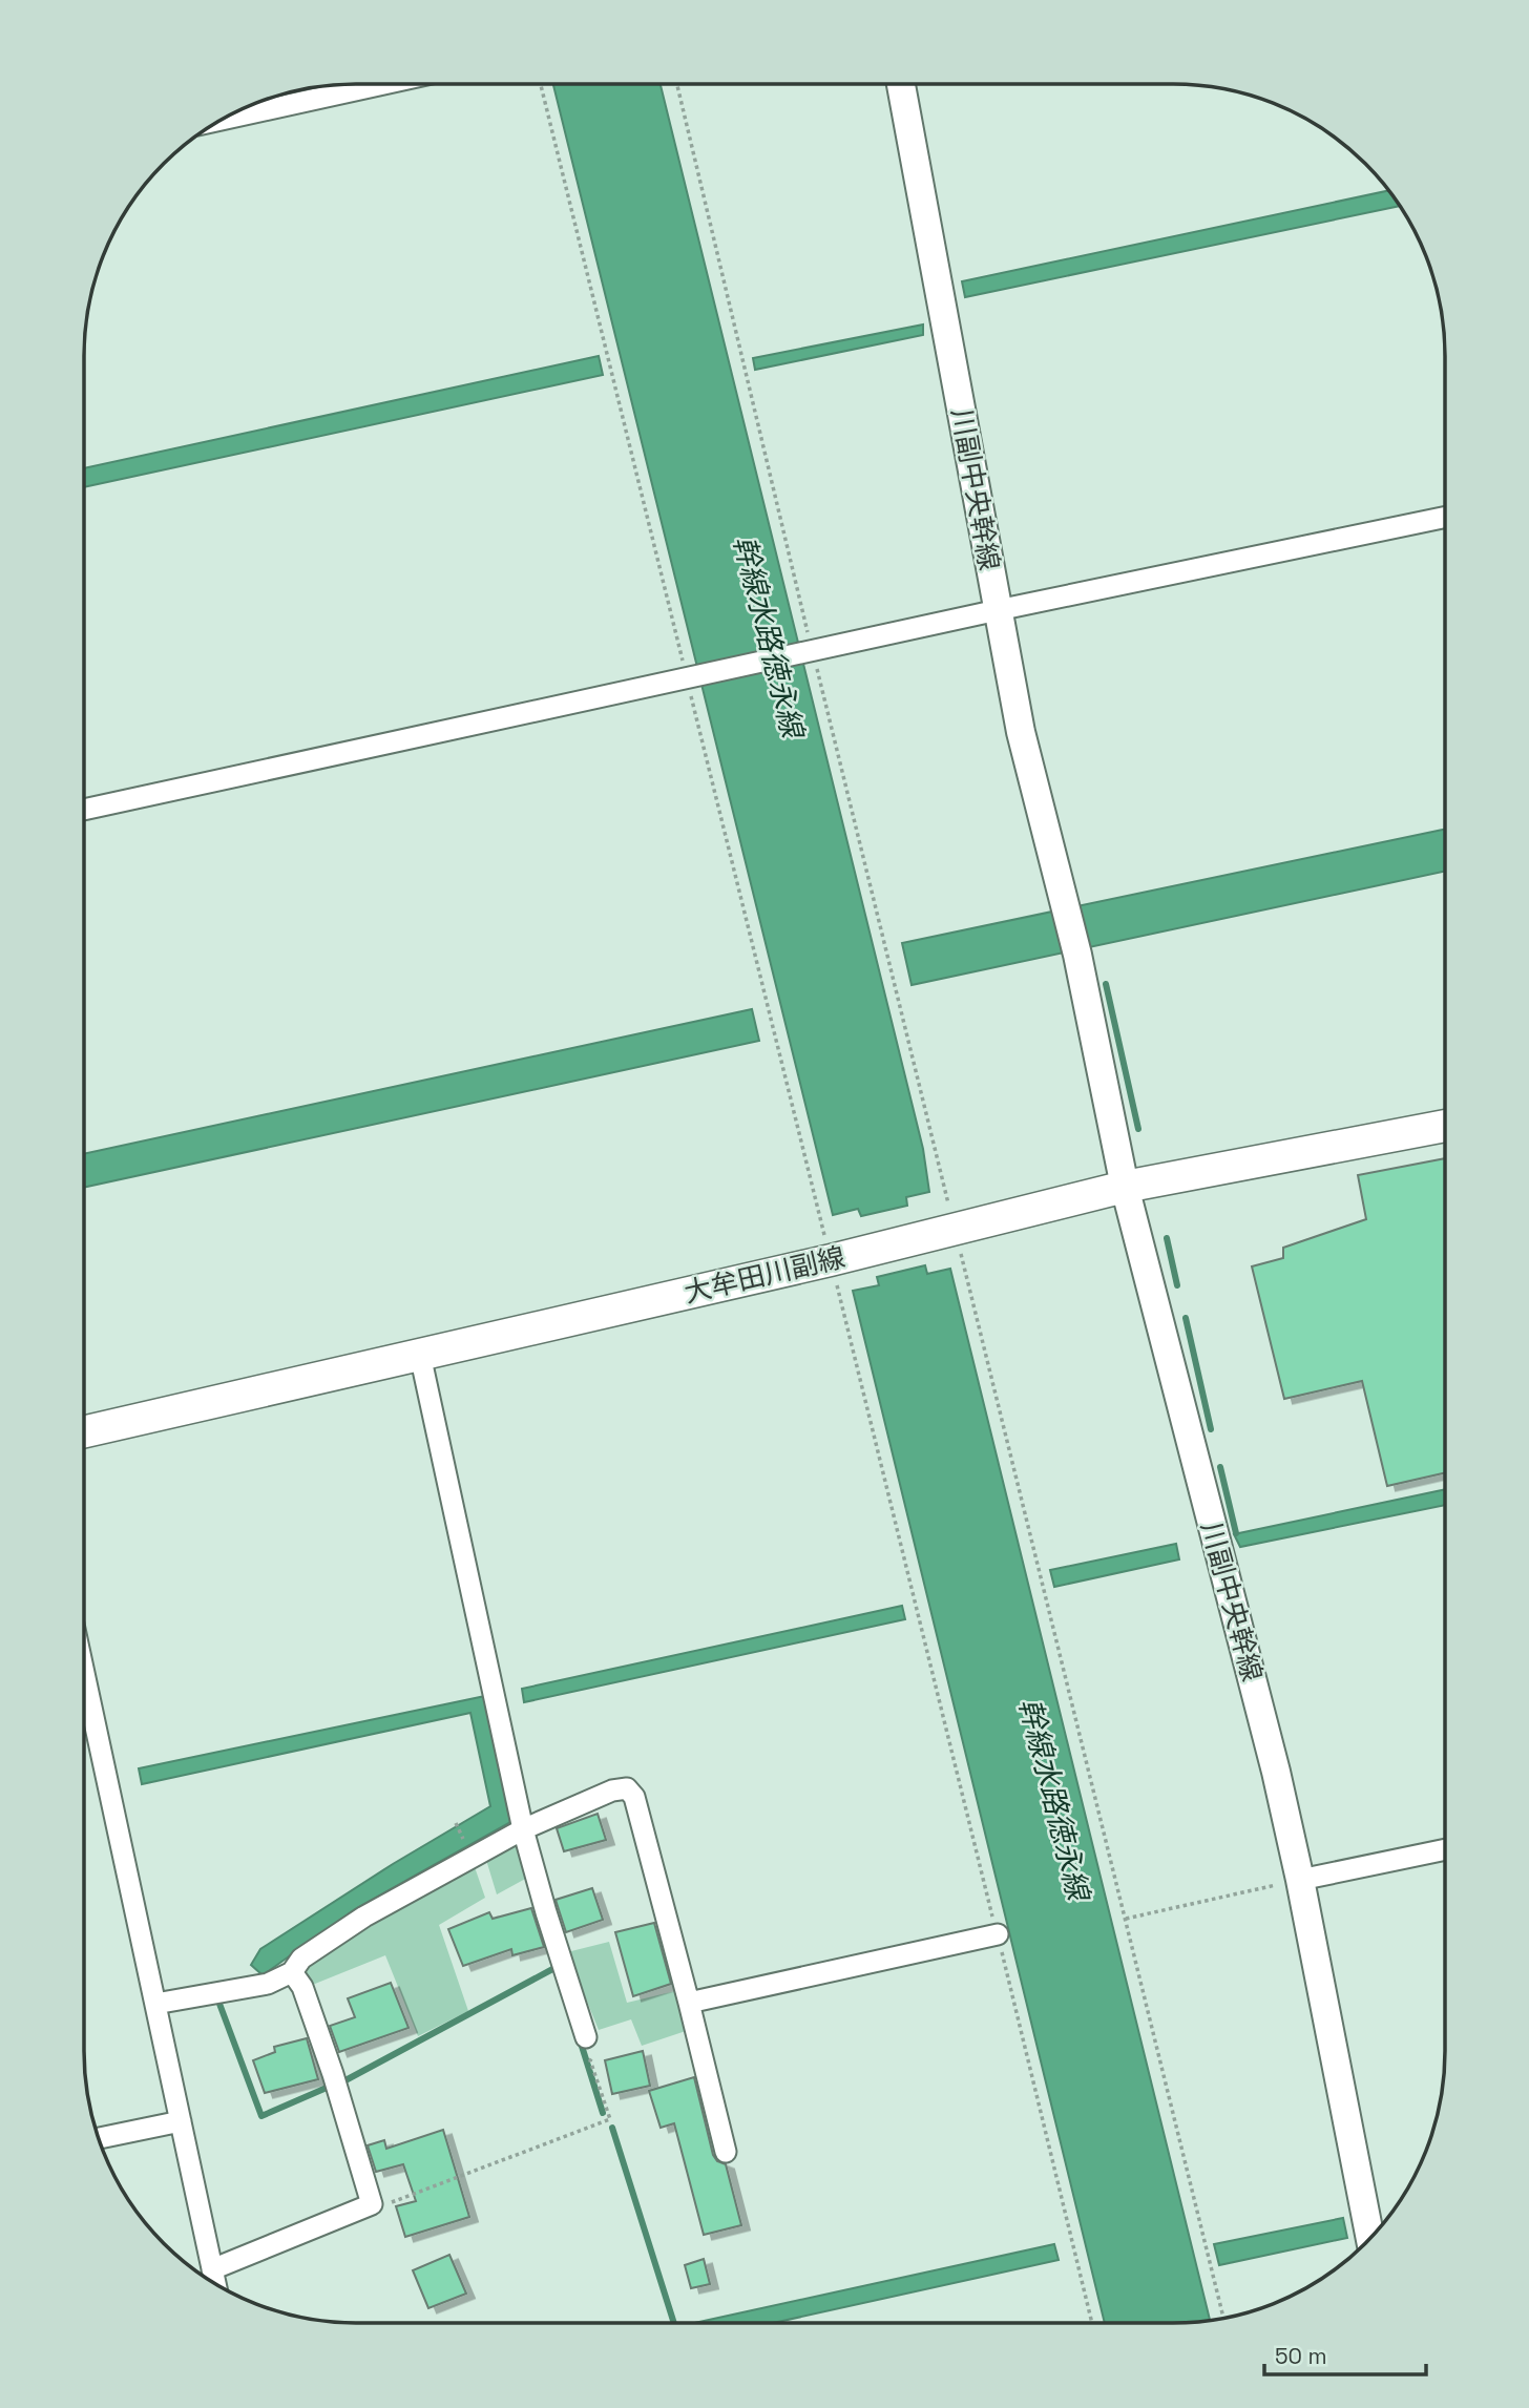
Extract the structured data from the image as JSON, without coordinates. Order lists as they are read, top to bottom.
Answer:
{
  "streets": {
    "main road": ["大牟田川副線"],
    "street": ["川副中央幹線"]
  },
  "crossings": [
    ["川副中央幹線", "大牟田川副線"]
  ],
  "water": ["幹線水路徳永線"],
  "scale_bar": "50 m"
}
